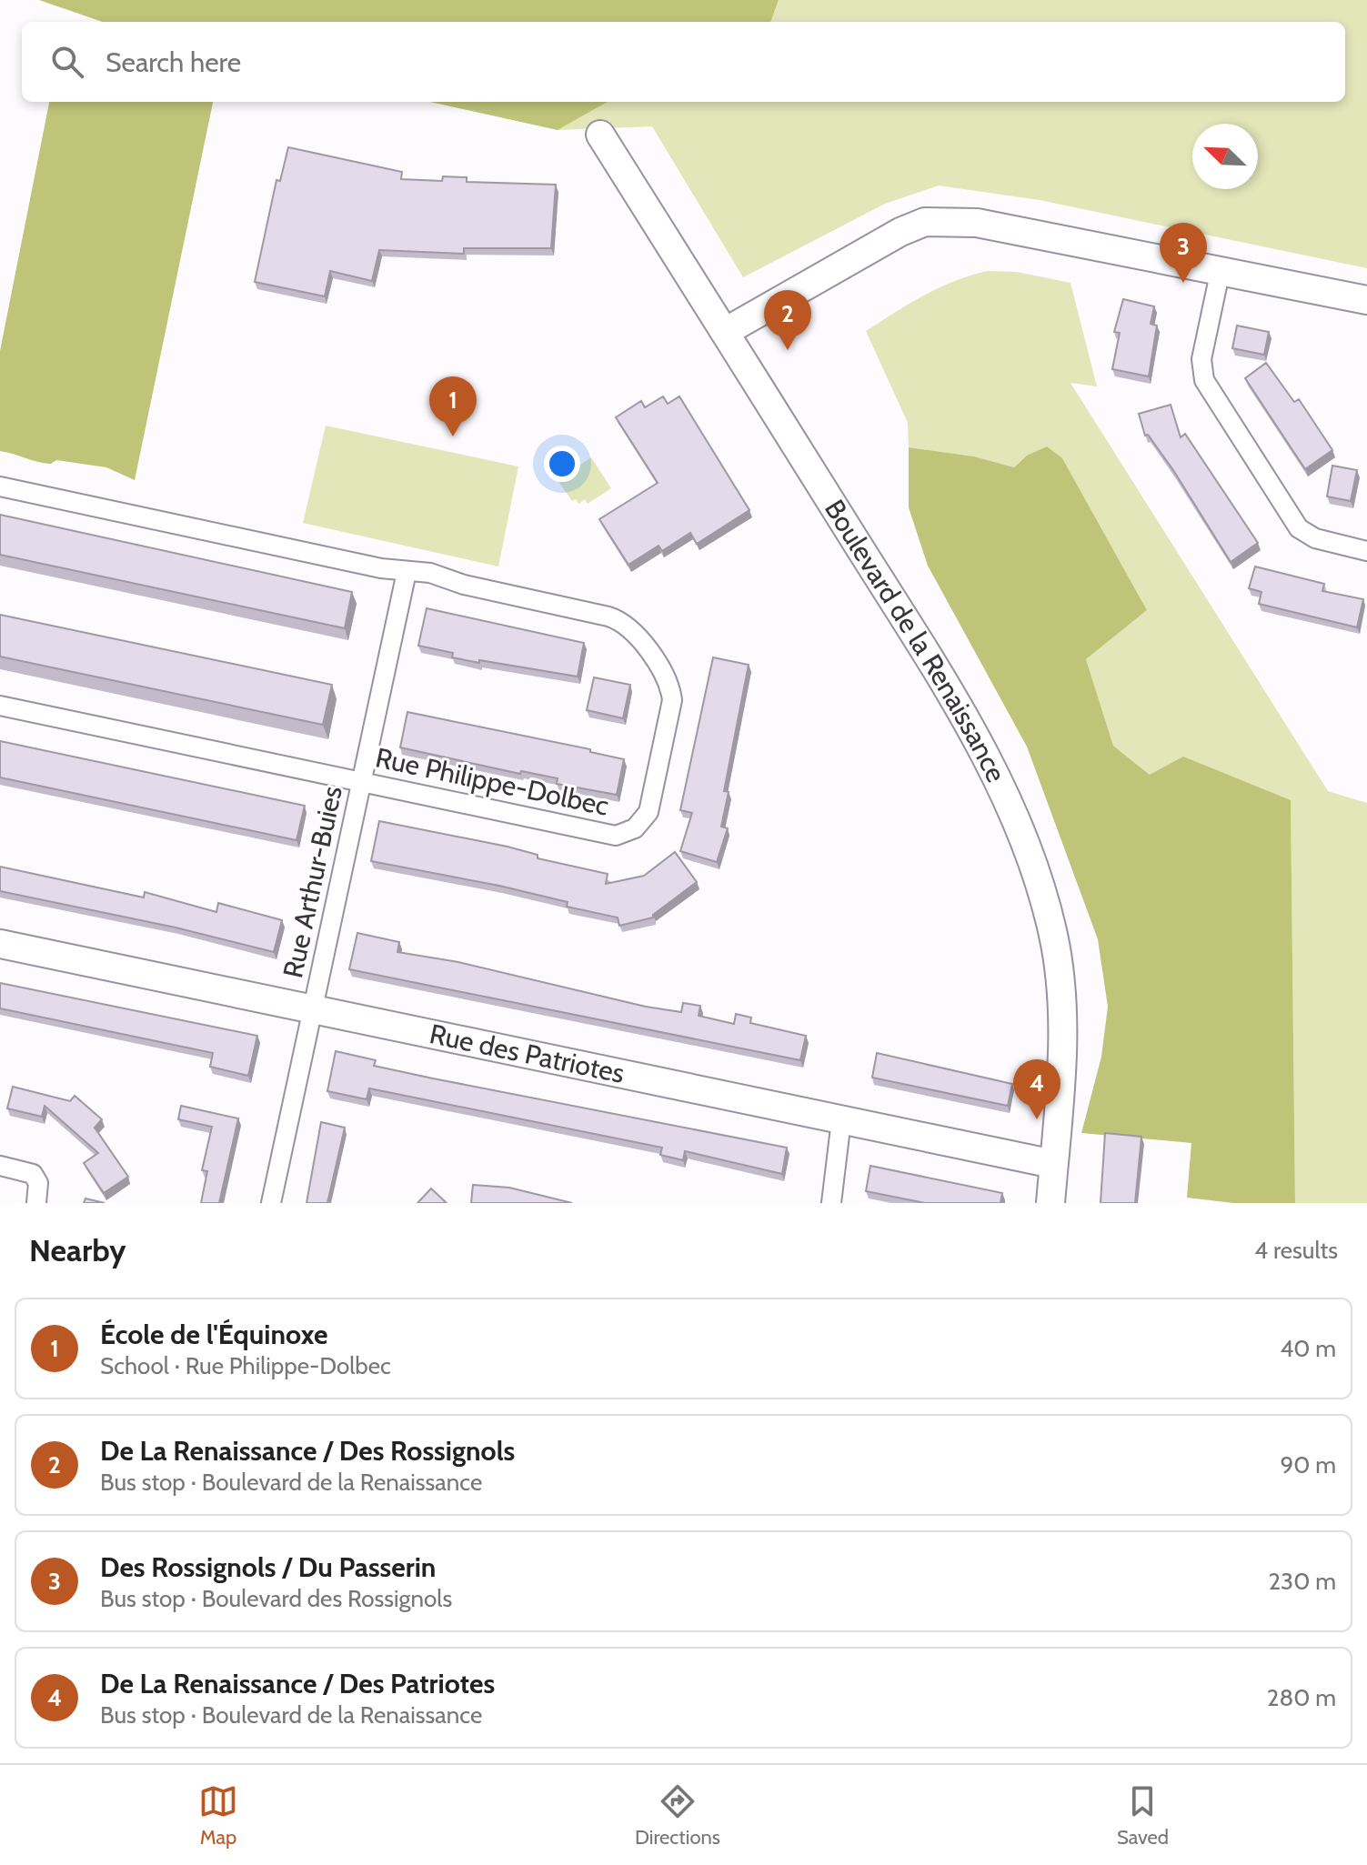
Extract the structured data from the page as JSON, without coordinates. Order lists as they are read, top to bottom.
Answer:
{
  "streets": {
    "street": [
      "Boulevard de la Renaissance",
      "Rue Philippe-Dolbec",
      "Rue Arthur-Buies",
      "Rue des Patriotes"
    ]
  },
  "crossings": [
    ["Boulevard de la Renaissance", "Rue des Patriotes"],
    ["Rue Philippe-Dolbec", "Rue Arthur-Buies"],
    ["Rue Arthur-Buies", "Rue des Patriotes"]
  ],
  "north": "top left",
  "page": {
    "search": "Search here",
    "pins": [
      "3",
      "2",
      "1",
      "4"
    ],
    "heading": ["Nearby", "4 results"],
    "list": [
      {
        "mark": "1",
        "name": "École de l'Équinoxe",
        "note": "School · Rue Philippe-Dolbec",
        "value": "40 m"
      },
      {
        "mark": "2",
        "name": "De La Renaissance / Des Rossignols",
        "note": "Bus stop · Boulevard de la Renaissance",
        "value": "90 m"
      },
      {
        "mark": "3",
        "name": "Des Rossignols / Du Passerin",
        "note": "Bus stop · Boulevard des Rossignols",
        "value": "230 m"
      },
      {
        "mark": "4",
        "name": "De La Renaissance / Des Patriotes",
        "note": "Bus stop · Boulevard de la Renaissance",
        "value": "280 m"
      }
    ],
    "nav": ["Map", "Directions", "Saved"]
  }
}
